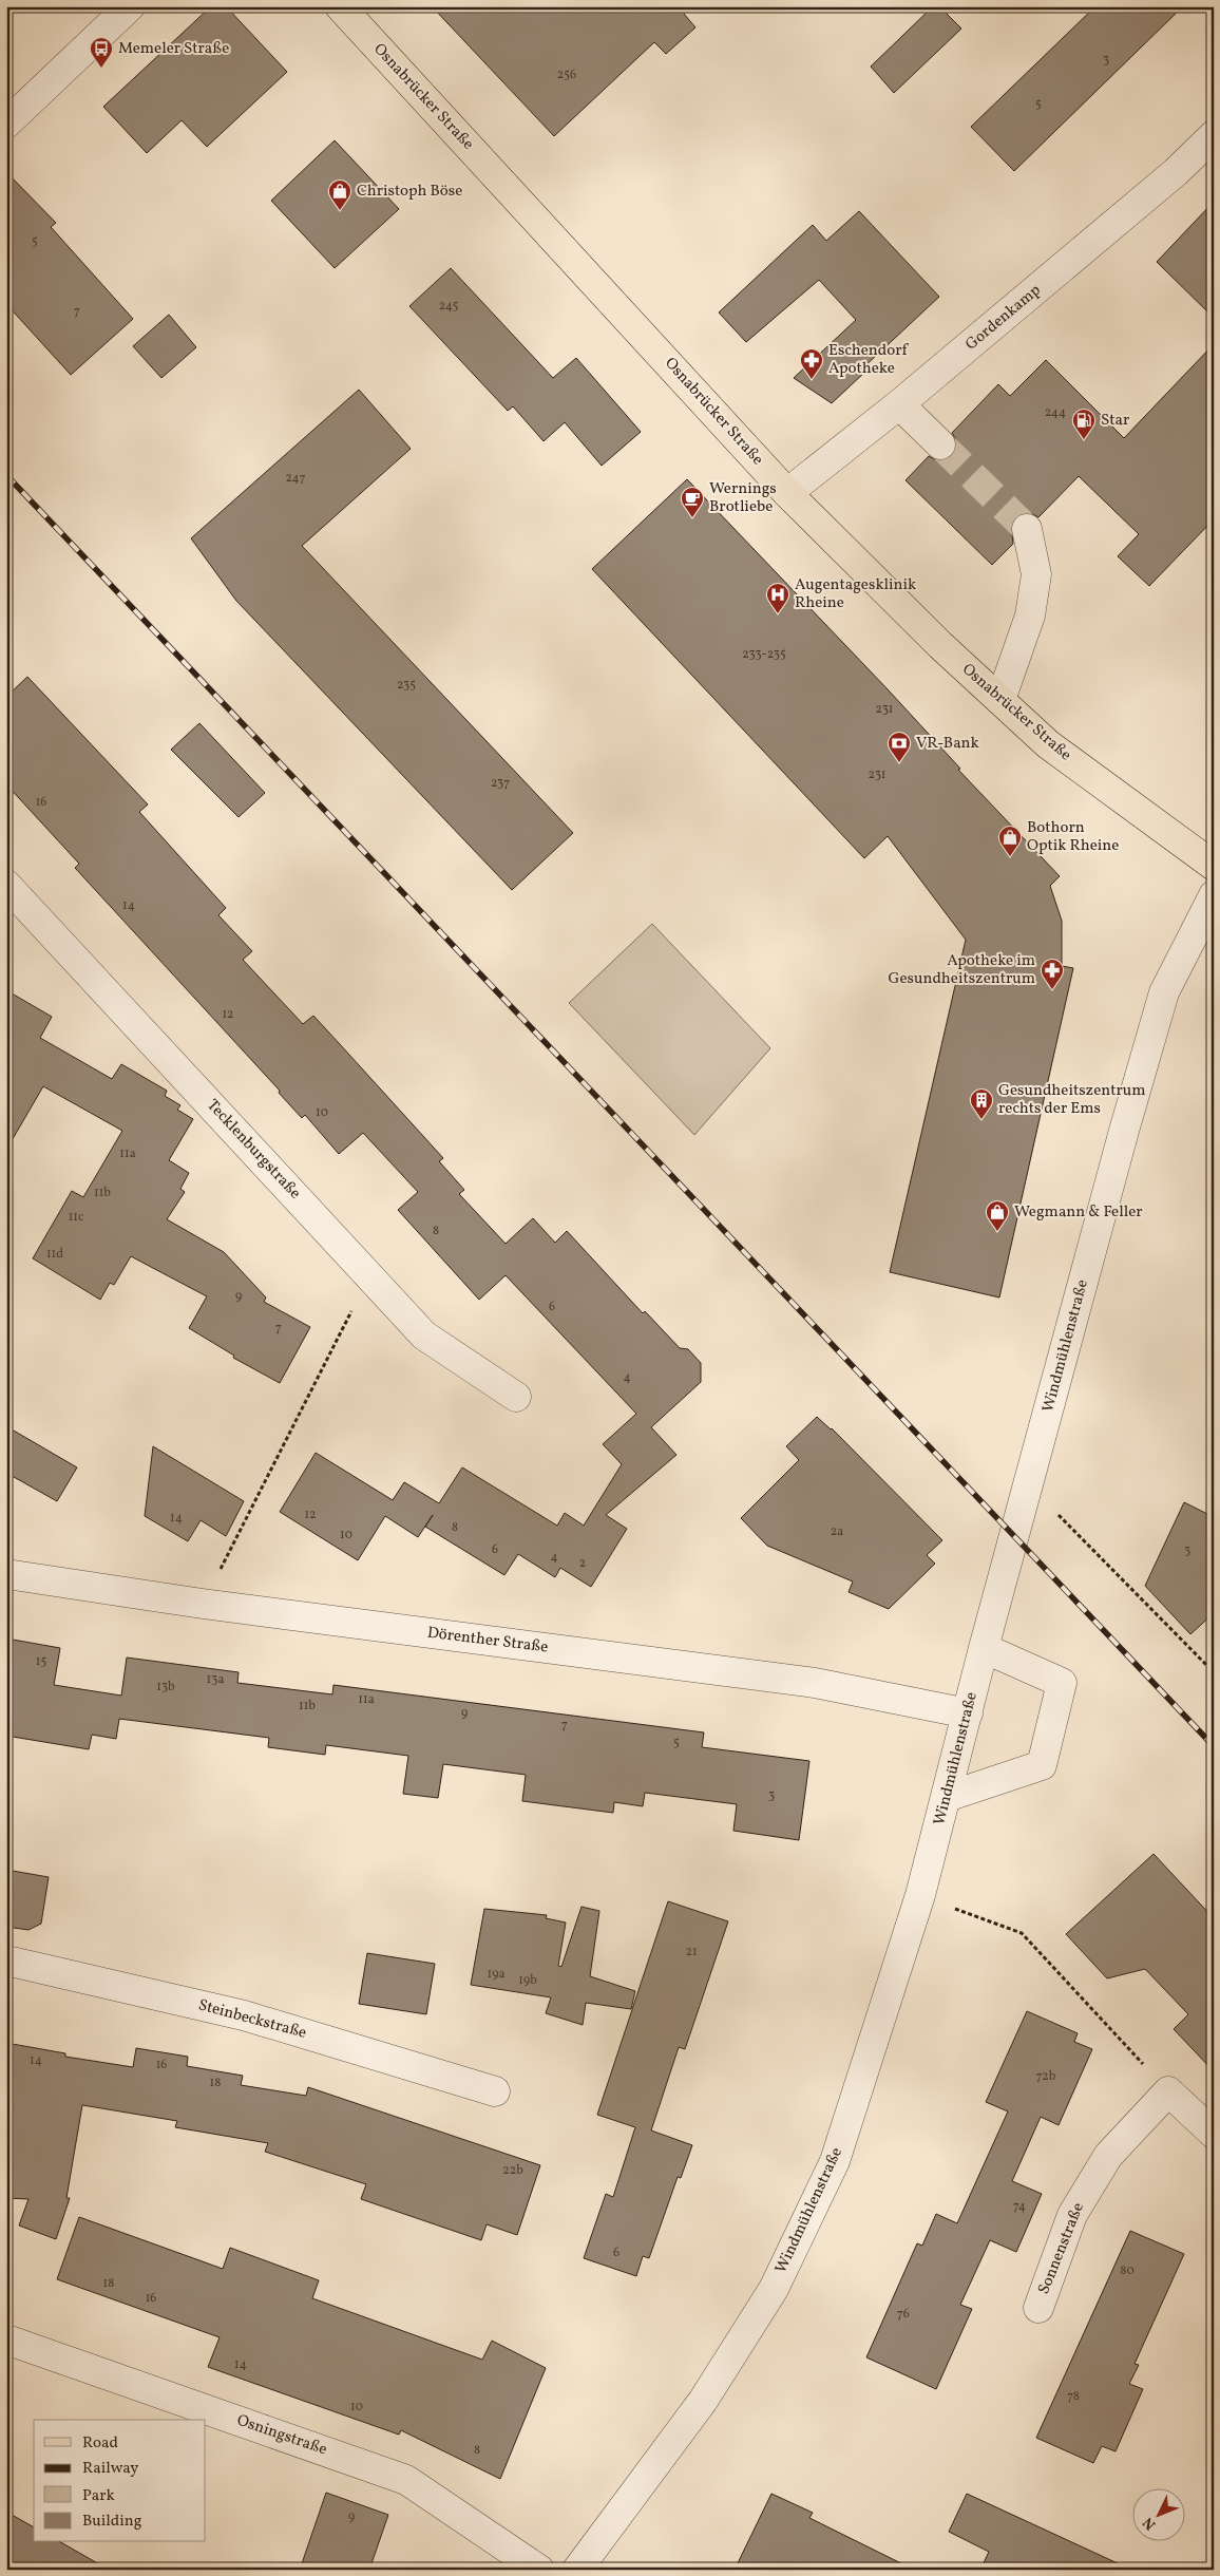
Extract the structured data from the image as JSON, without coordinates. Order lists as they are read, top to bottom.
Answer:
{
  "streets": {
    "main road": ["Osnabrücker Straße"],
    "street": [
      "Gordenkamp",
      "Tecklenburgstraße",
      "Windmühlenstraße",
      "Dörenther Straße",
      "Steinbeckstraße",
      "Sonnenstraße",
      "Osningstraße"
    ]
  },
  "crossings": [
    ["Osnabrücker Straße", "Gordenkamp"],
    ["Windmühlenstraße", "Dörenther Straße"]
  ],
  "places": {
    "bus stop": ["Memeler Straße"],
    "shop": ["Christoph Böse", "Bothorn Optik Rheine", "Wegmann & Feller"],
    "pharmacy": ["Eschendorf Apotheke", "Apotheke im Gesundheitszentrum"],
    "fuel station": ["Star"],
    "cafe": ["Wernings Brotliebe"],
    "hospital": ["Augentagesklinik Rheine"],
    "bank": ["VR-Bank"],
    "building": ["Gesundheitszentrum rechts der Ems"]
  },
  "house_numbers": [
    "3",
    "256",
    "5",
    "5",
    "245",
    "7",
    "244",
    "247",
    "233-235",
    "235",
    "231",
    "231",
    "237",
    "16",
    "14",
    "12",
    "10",
    "11a",
    "11b",
    "11c",
    "8",
    "11d",
    "9",
    "6",
    "7",
    "4",
    "12",
    "14",
    "8",
    "2a",
    "10",
    "6",
    "3",
    "4",
    "2",
    "15",
    "13a",
    "13b",
    "11a",
    "11b",
    "9",
    "7",
    "5",
    "3",
    "21",
    "19a",
    "19b",
    "14",
    "16",
    "72b",
    "18",
    "22b",
    "74",
    "6",
    "80",
    "18",
    "16",
    "76",
    "14",
    "78",
    "10",
    "8",
    "9"
  ],
  "legend": [
    "Road",
    "Railway",
    "Park",
    "Building"
  ],
  "north": "bottom left"
}
